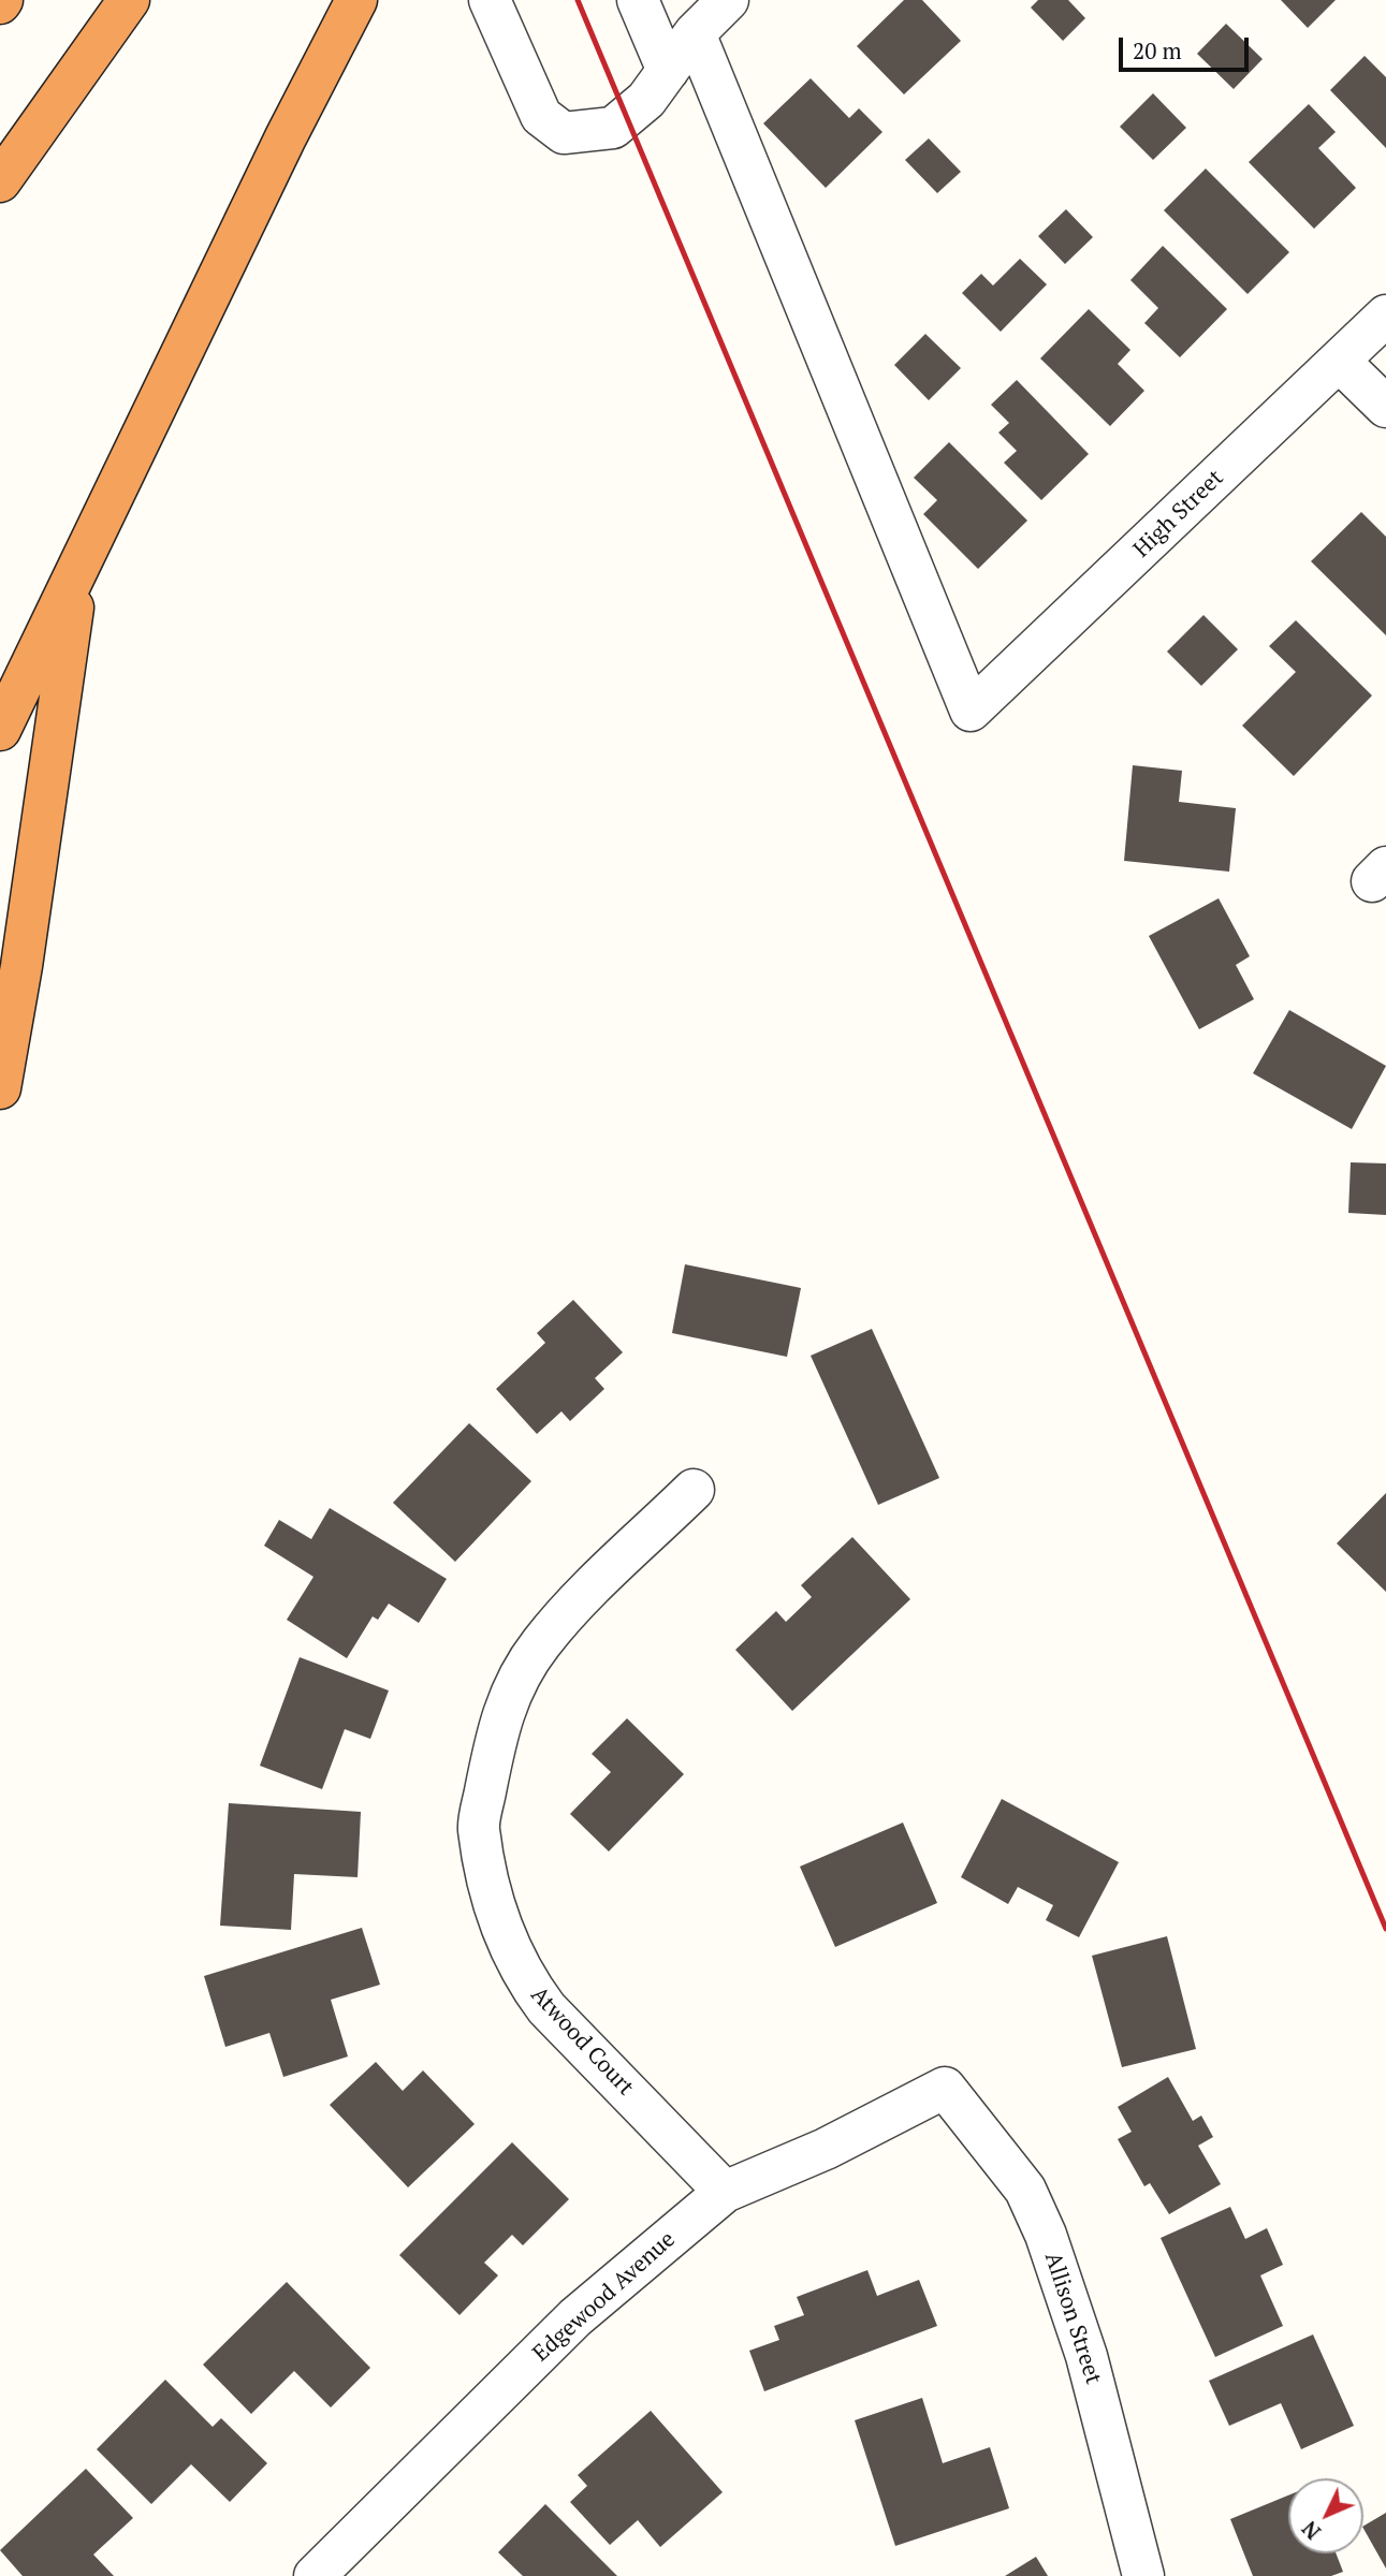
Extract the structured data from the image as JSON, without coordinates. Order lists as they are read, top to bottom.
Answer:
{
  "streets": {
    "street": [
      "High Street",
      "Atwood Court",
      "Edgewood Avenue",
      "Allison Street"
    ]
  },
  "crossings": [
    ["Atwood Court", "Edgewood Avenue"],
    ["Edgewood Avenue", "Allison Street"]
  ],
  "scale_bar": "20 m",
  "north": "bottom left"
}
